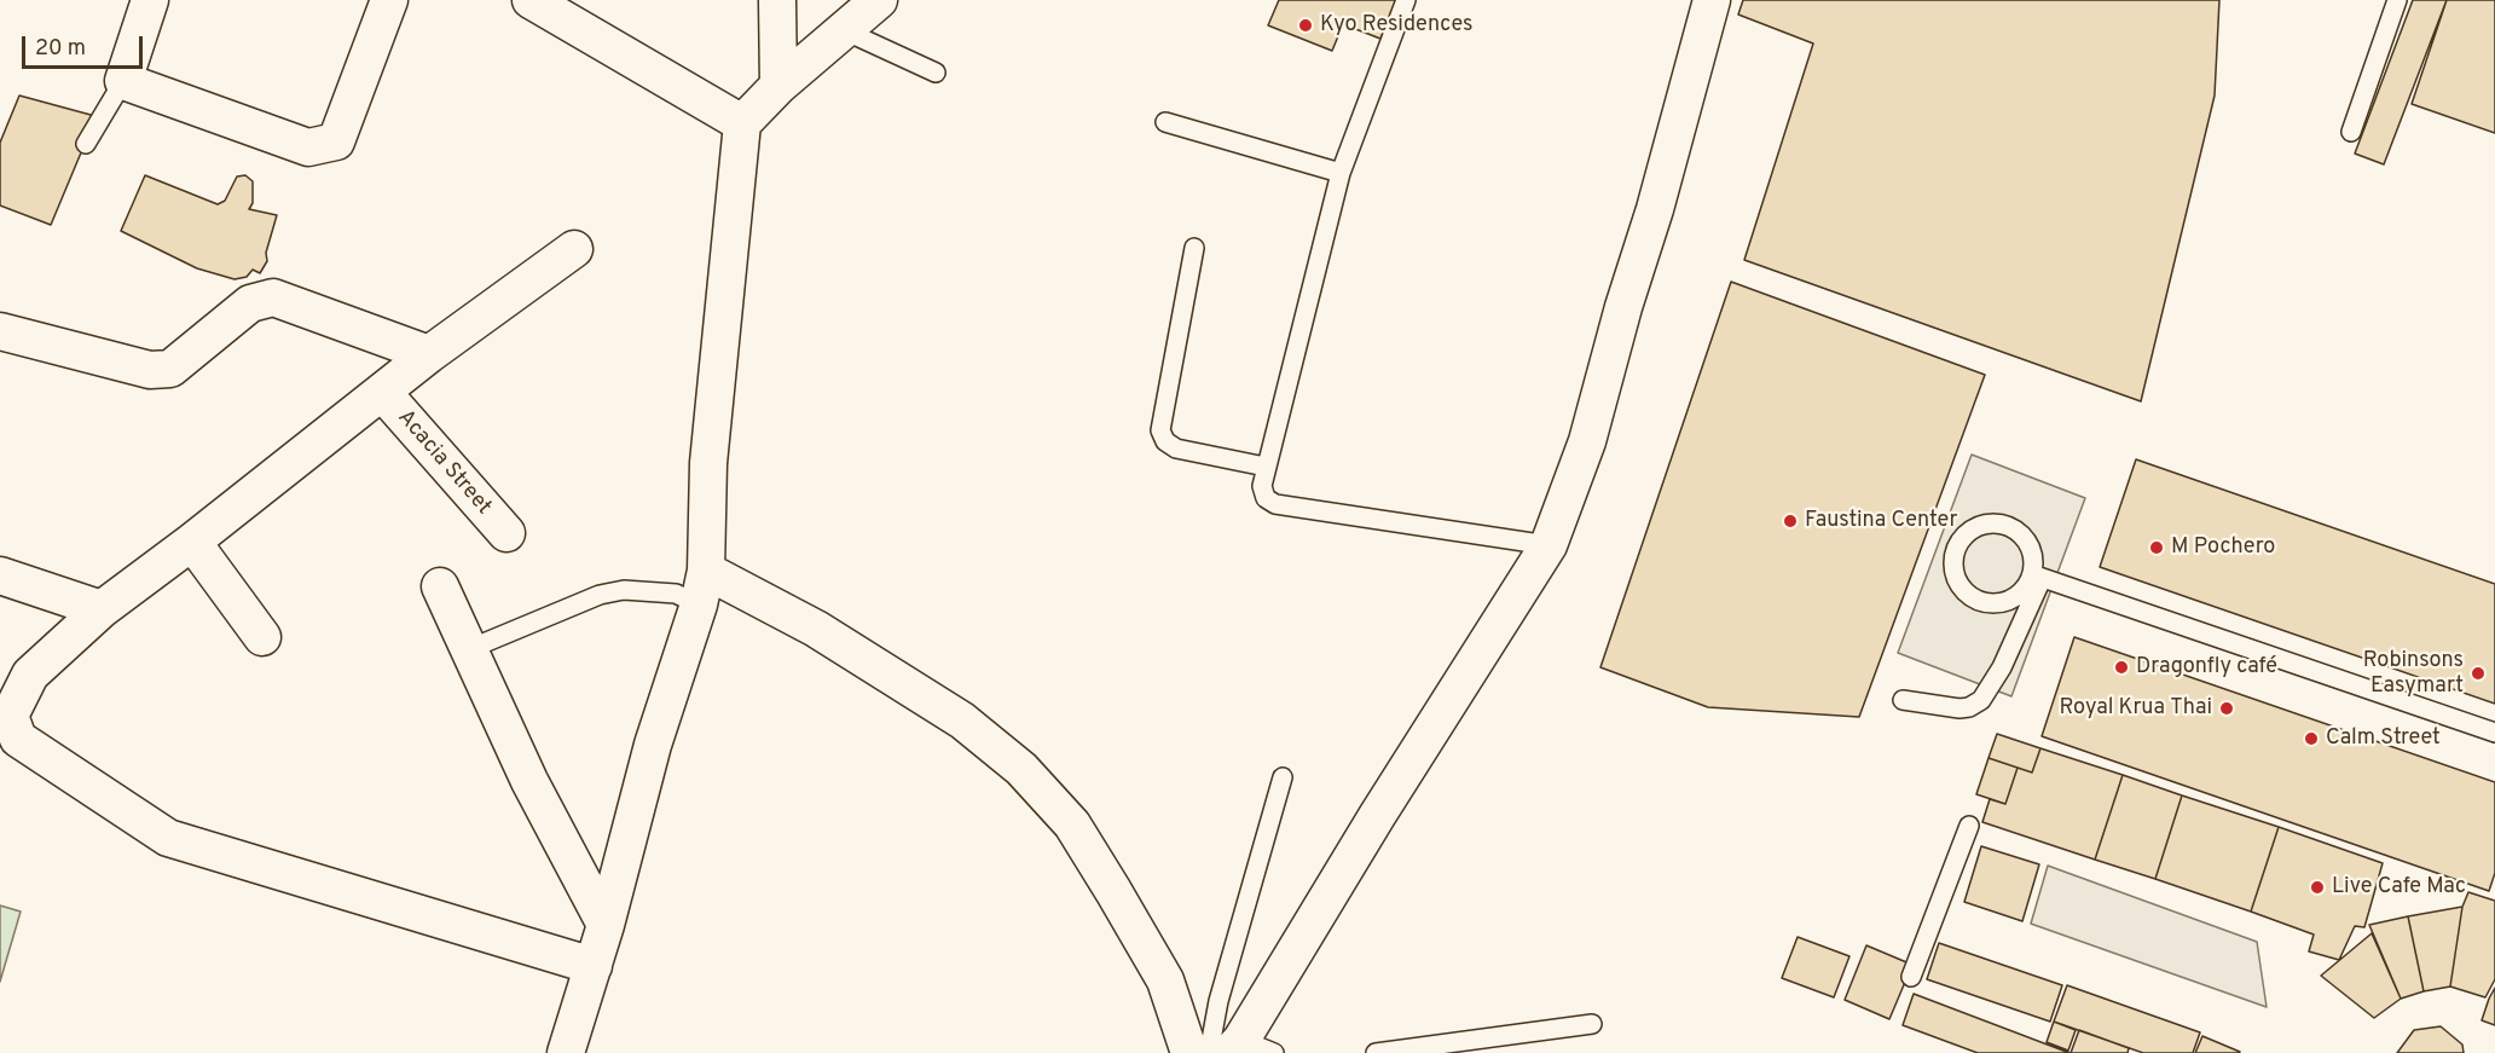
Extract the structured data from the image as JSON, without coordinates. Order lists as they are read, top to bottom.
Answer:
{
  "streets": {
    "street": ["Acacia Street"]
  },
  "places": [
    "Kyo Residences",
    "Faustina Center",
    "M Pochero",
    "Dragonfly café",
    "Robinsons Easymart",
    "Royal Krua Thai",
    "Calm Street",
    "Live Cafe Mac"
  ],
  "scale_bar": "20 m"
}
